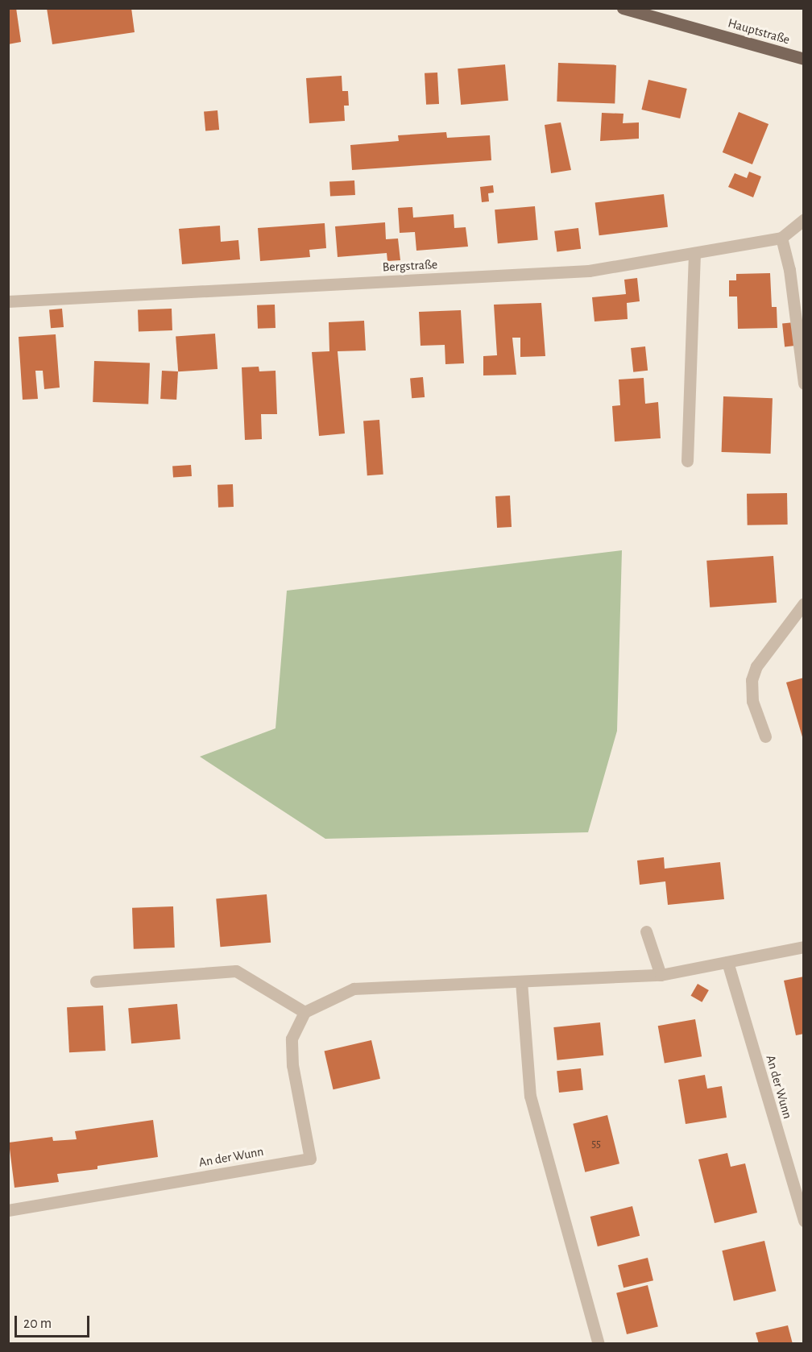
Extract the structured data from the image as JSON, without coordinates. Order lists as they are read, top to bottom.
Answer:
{
  "streets": {
    "main road": ["Hauptstraße"],
    "street": ["Bergstraße", "An der Wunn"]
  },
  "house_numbers": ["55"],
  "scale_bar": "20 m"
}
